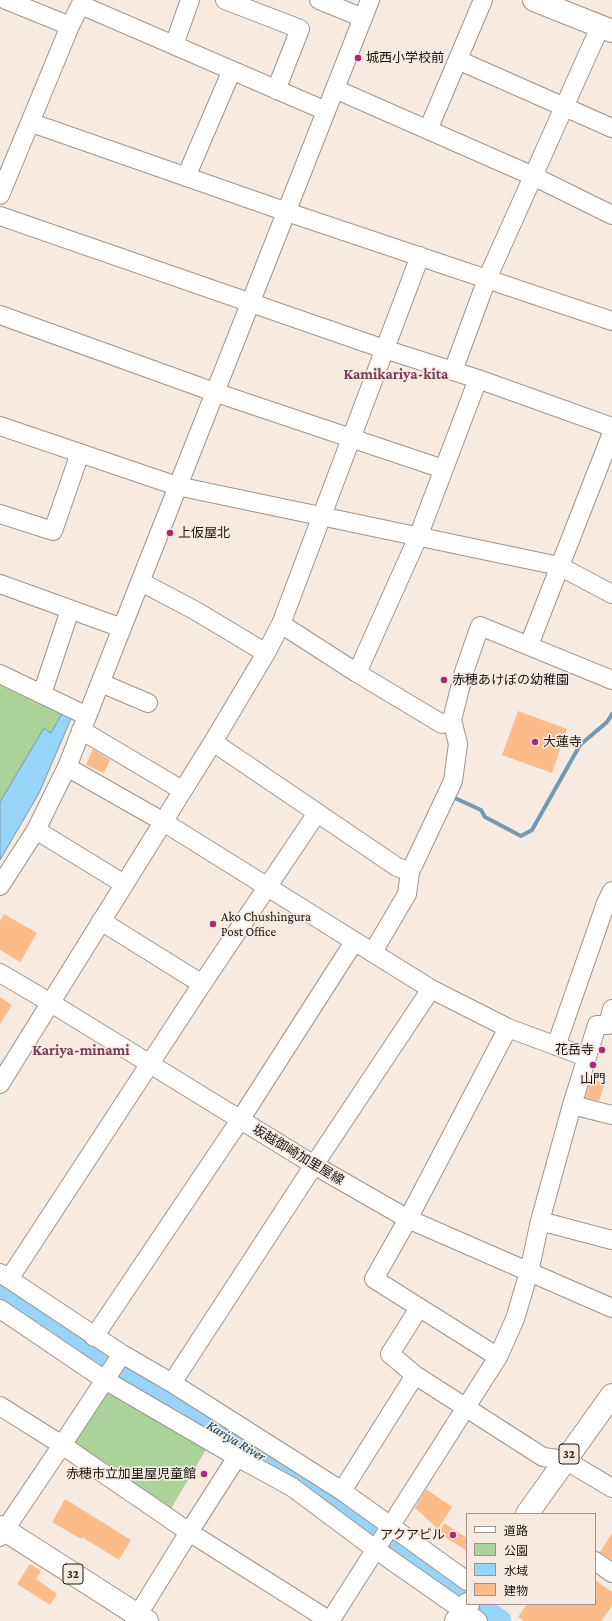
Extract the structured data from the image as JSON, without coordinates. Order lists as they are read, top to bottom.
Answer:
{
  "streets": {
    "main road": ["32"],
    "street": ["坂越御崎加里屋線"]
  },
  "districts": ["Kamikariya-kita", "Kariya-minami"],
  "water": ["Kariya River"],
  "places": [
    "城西小学校前",
    "上仮屋北",
    "赤穂あけぼの幼稚園",
    "大蓮寺",
    "Ako Chushingura Post Office",
    "花岳寺",
    "山門",
    "赤穂市立加里屋児童館",
    "アクアビル"
  ],
  "legend": [
    "道路",
    "公園",
    "水域",
    "建物"
  ]
}
